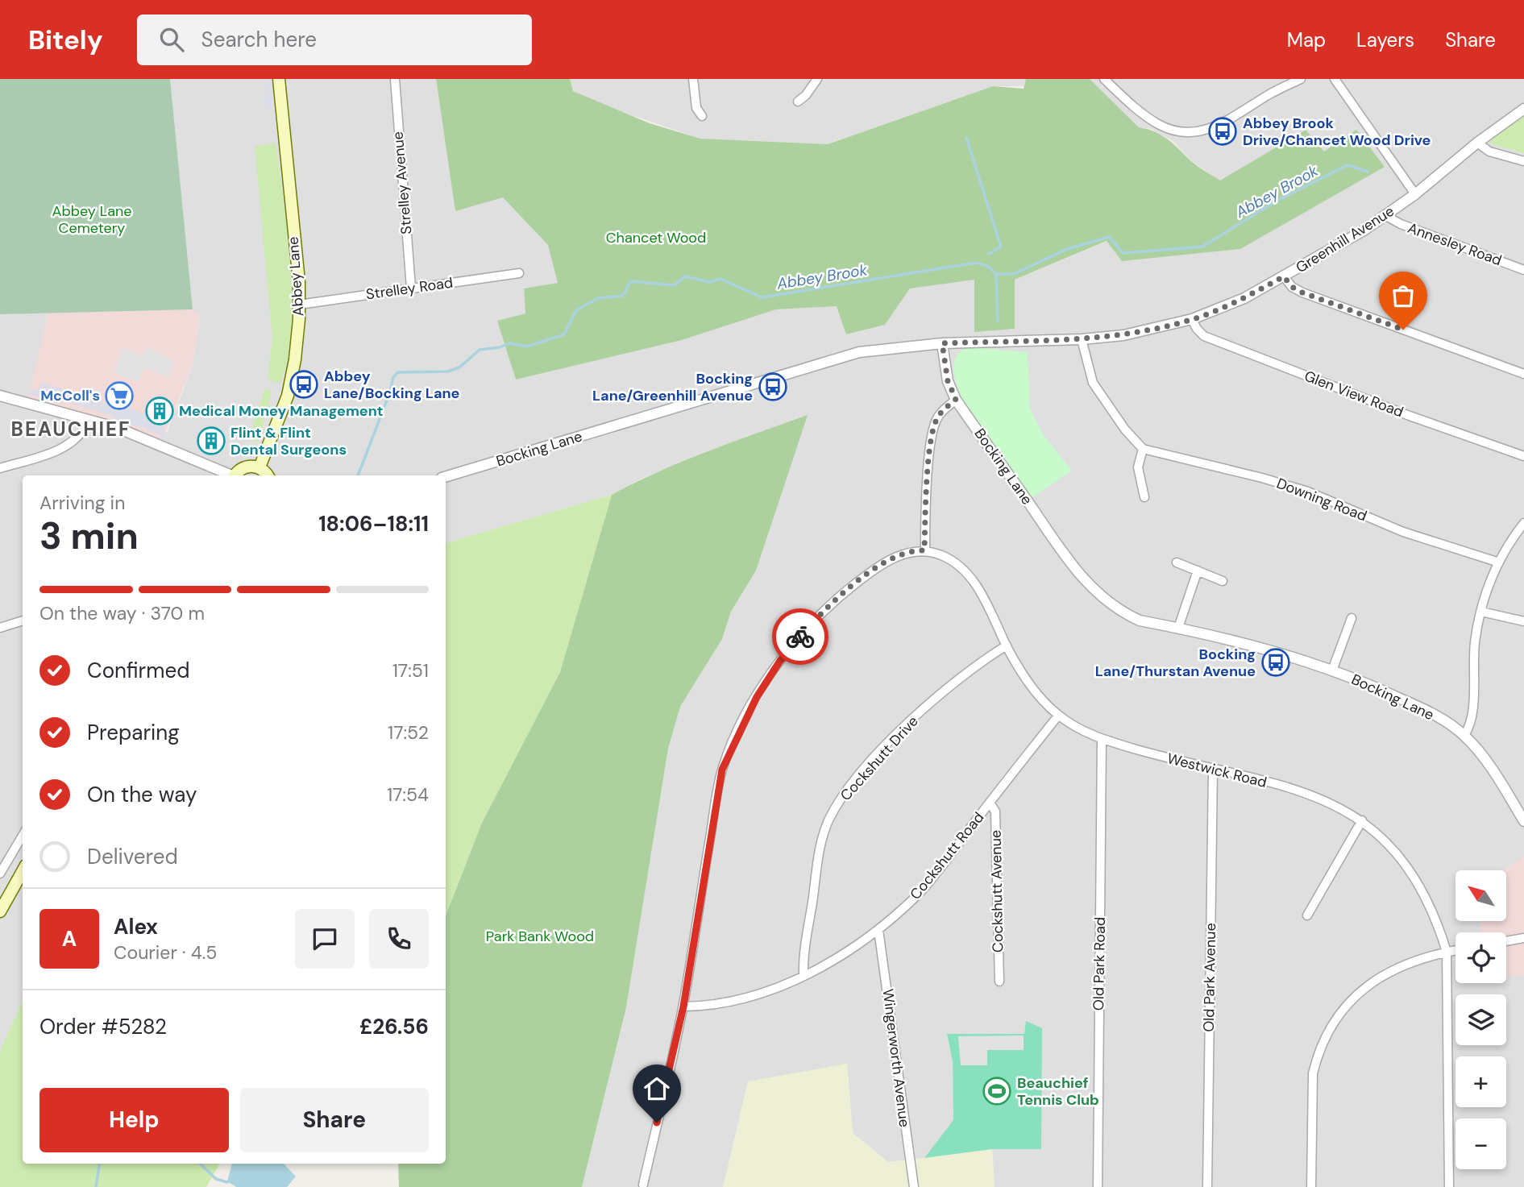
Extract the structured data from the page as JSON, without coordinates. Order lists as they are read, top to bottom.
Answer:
{
  "streets": {
    "main road": ["Abbey Lane"],
    "street": [
      "Strelley Avenue",
      "Greenhill Avenue",
      "Annesley Road",
      "Strelley Road",
      "Glen View Road",
      "Bocking Lane",
      "Downing Road",
      "Cockshutt Drive",
      "Westwick Road",
      "Cockshutt Road",
      "Cockshutt Avenue",
      "Old Park Road",
      "Old Park Avenue",
      "Wingerworth Avenue"
    ]
  },
  "crossings": [
    ["Strelley Avenue", "Strelley Road"],
    ["Greenhill Avenue", "Annesley Road"],
    ["Greenhill Avenue", "Glen View Road"],
    ["Greenhill Avenue", "Bocking Lane"],
    ["Abbey Lane", "Strelley Road"],
    ["Cockshutt Drive", "Westwick Road"],
    ["Cockshutt Drive", "Cockshutt Road"],
    ["Westwick Road", "Cockshutt Road"],
    ["Westwick Road", "Old Park Road"],
    ["Westwick Road", "Old Park Avenue"],
    ["Cockshutt Road", "Cockshutt Avenue"],
    ["Cockshutt Road", "Wingerworth Avenue"]
  ],
  "districts": ["BEAUCHIEF"],
  "water": ["Abbey Brook"],
  "parks": ["Abbey Lane Cemetery", "Chancet Wood", "Park Bank Wood"],
  "places": {
    "bus stop": [
      "Abbey Brook Drive/Chancet Wood Drive",
      "Abbey Lane/Bocking Lane",
      "Bocking Lane/Greenhill Avenue",
      "Bocking Lane/Thurstan Avenue"
    ],
    "supermarket": ["McColl's"],
    "building": ["Medical Money Management", "Flint & Flint Dental Surgeons"],
    "sports": ["Beauchief Tennis Club"]
  },
  "north": "top left",
  "page": {
    "header": "Bitely",
    "search": "Search here",
    "nav": ["Map", "Layers", "Share"],
    "heading": ["3 min", "Arriving in", "18:06–18:11"],
    "panel": [
      "Alex",
      "Courier · 4.5",
      "Order #5282",
      "£26.56"
    ],
    "bar": "On the way · 370 m",
    "list": [
      ["Confirmed", "17:51"],
      ["Preparing", "17:52"],
      ["On the way", "17:54"],
      "Delivered"
    ],
    "map_buttons": ["+", "−"],
    "round": "A",
    "buttons": ["Help", "Share"]
  }
}
